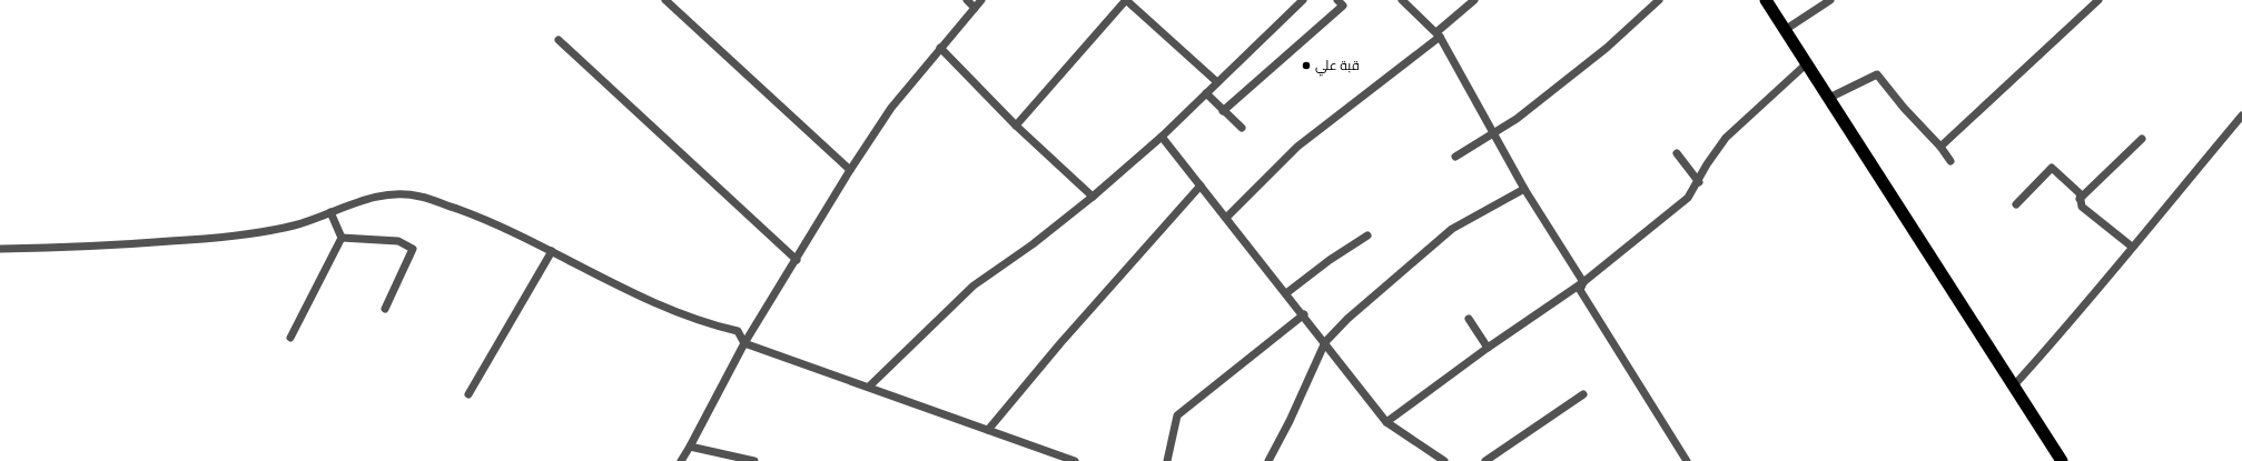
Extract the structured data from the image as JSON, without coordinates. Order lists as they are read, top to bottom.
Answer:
{
  "places": ["قبة علي"]
}
